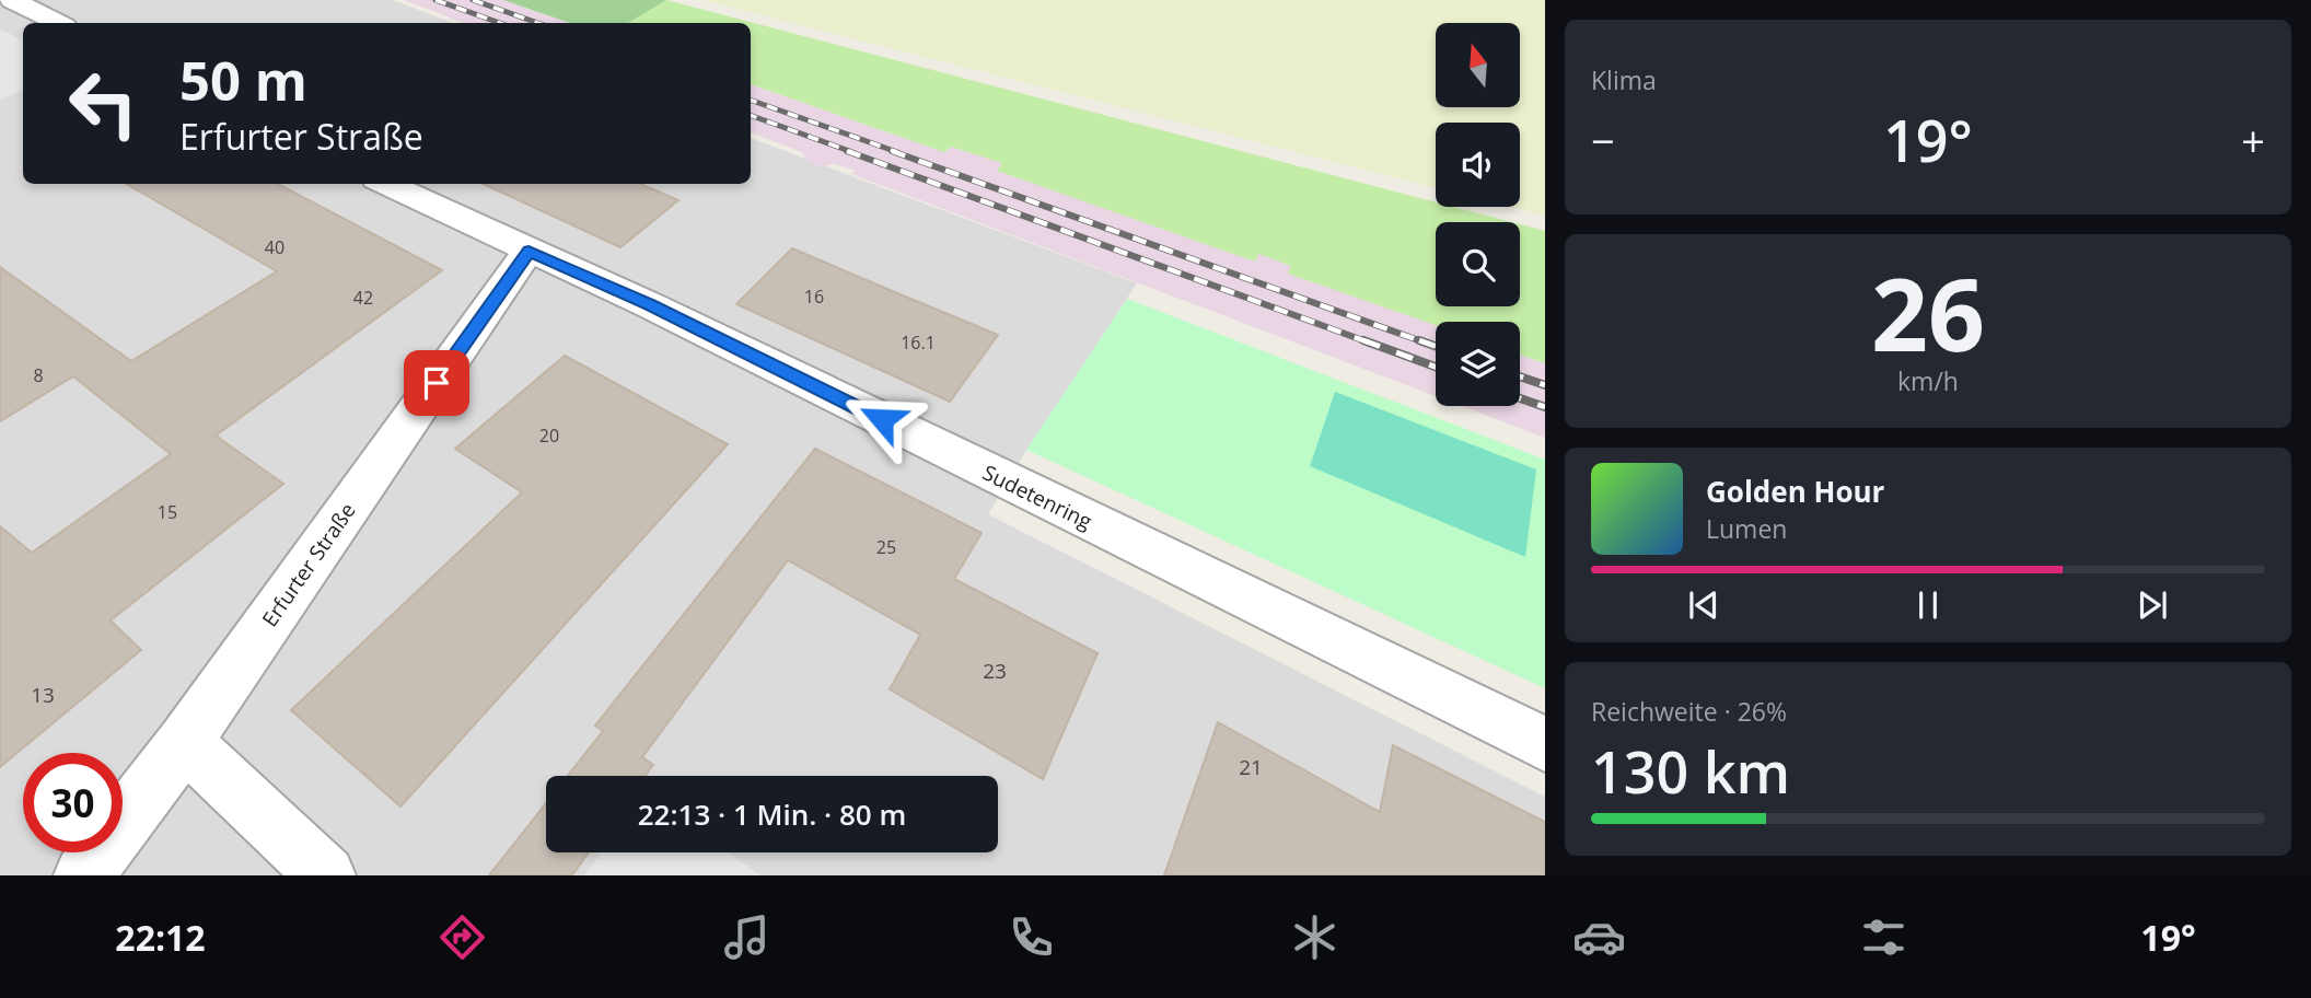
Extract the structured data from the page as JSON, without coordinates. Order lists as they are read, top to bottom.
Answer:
{
  "streets": {
    "street": ["Sudetenring", "Erfurter Straße"]
  },
  "crossings": [
    ["Sudetenring", "Erfurter Straße"]
  ],
  "house_numbers": [
    "40",
    "16",
    "42",
    "16.1",
    "8",
    "20",
    "15",
    "25",
    "23",
    "13",
    "21"
  ],
  "north": "top",
  "page": {
    "tile": [
      "Klima",
      ["26", "km/h"],
      ["Reichweite · 26%", "130 km"]
    ],
    "turn": ["50 m", "Erfurter Straße"],
    "heat": ["−", "19°", "+"],
    "song": ["Golden Hour", "Lumen"],
    "limit": "30",
    "trip": "22:13 · 1 Min. · 80 m",
    "tabs": ["22:12", "19°"]
  }
}
